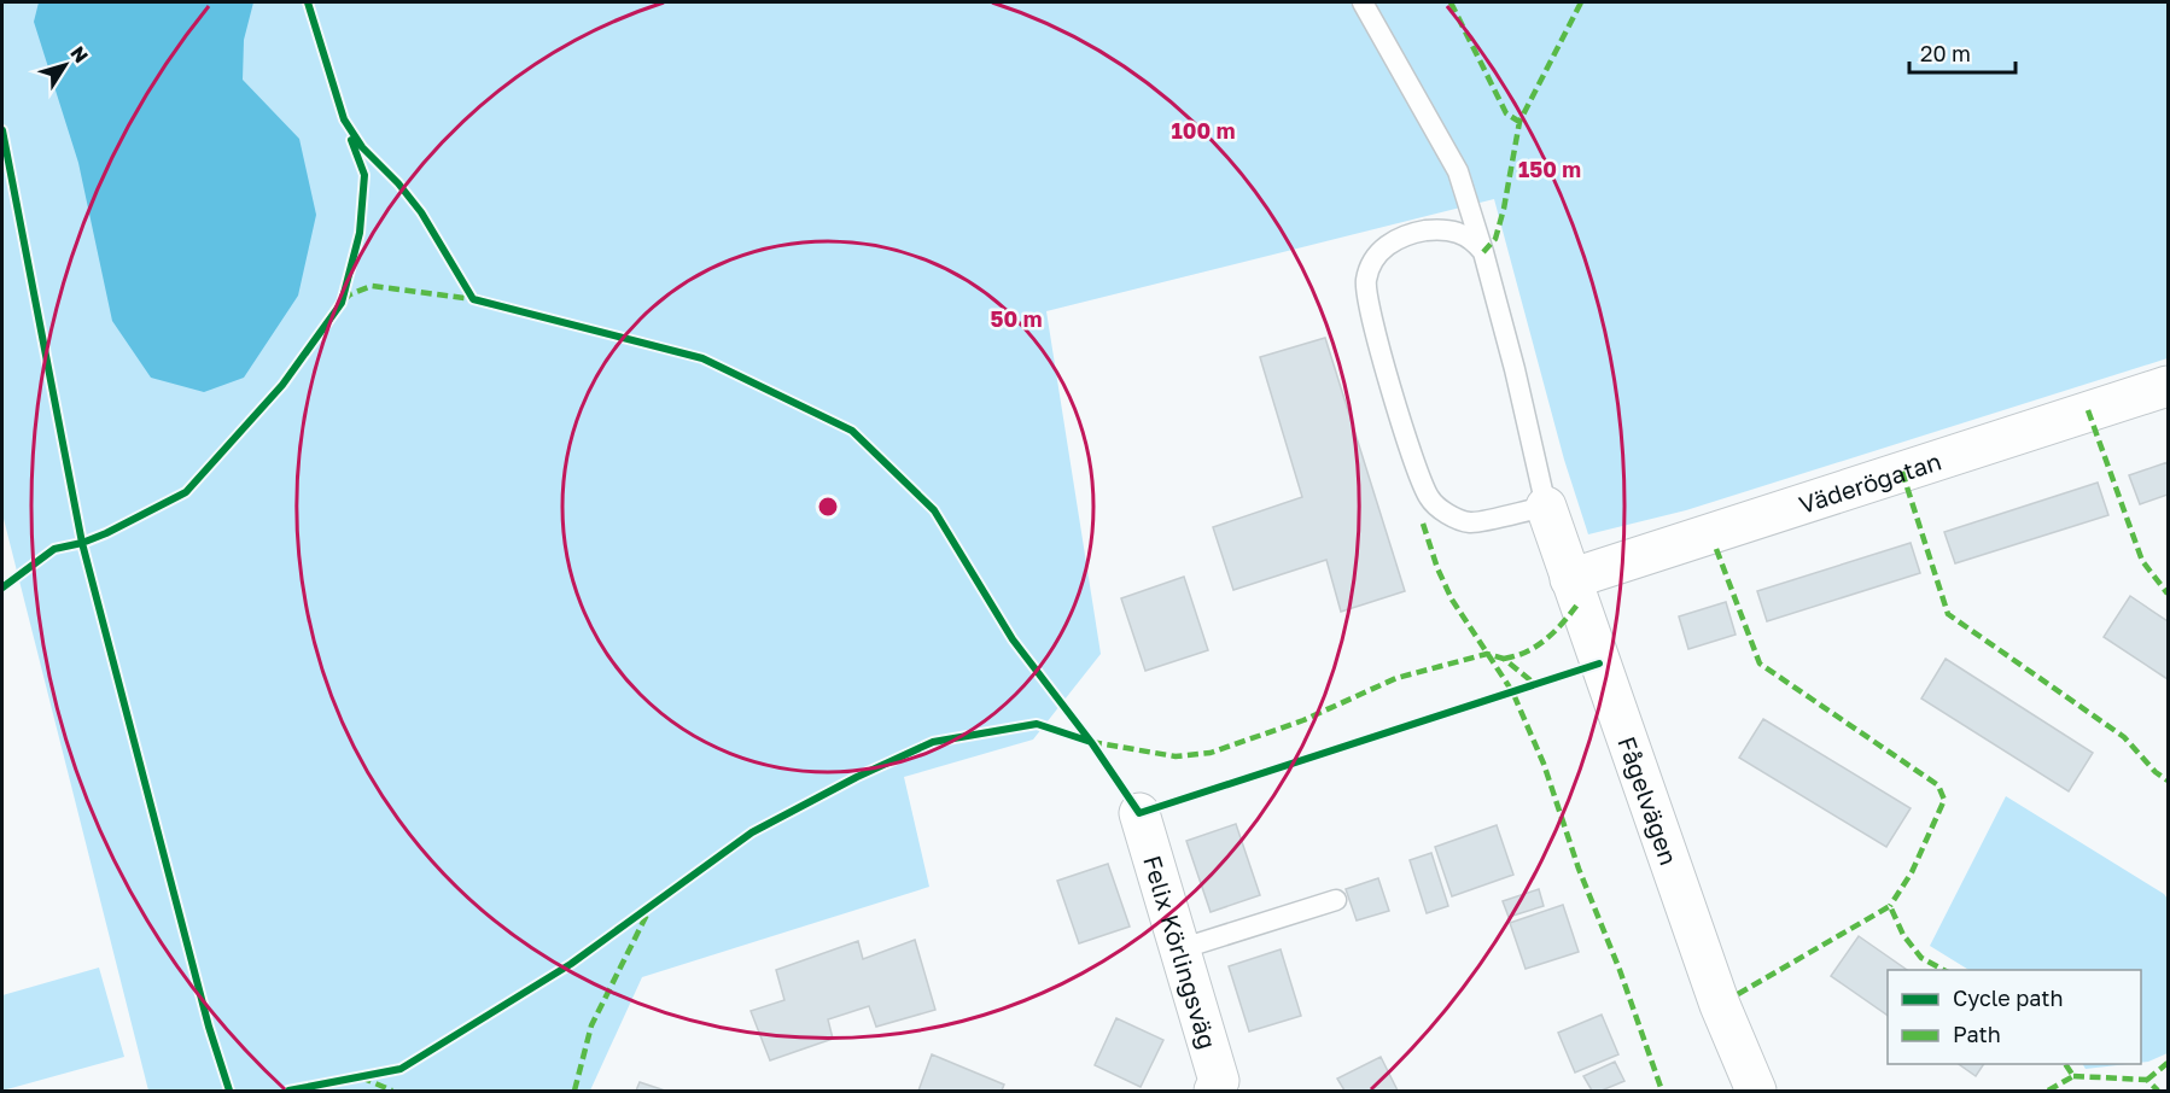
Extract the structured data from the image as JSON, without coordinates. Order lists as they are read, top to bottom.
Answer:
{
  "streets": {
    "street": ["Väderögatan", "Fågelvägen", "Felix Körlingsväg"]
  },
  "crossings": [
    ["Väderögatan", "Fågelvägen"]
  ],
  "legend": ["Cycle path", "Path"],
  "scale_bar": "20 m",
  "north": "top right",
  "rings": ["100 m", "150 m", "50 m"]
}
